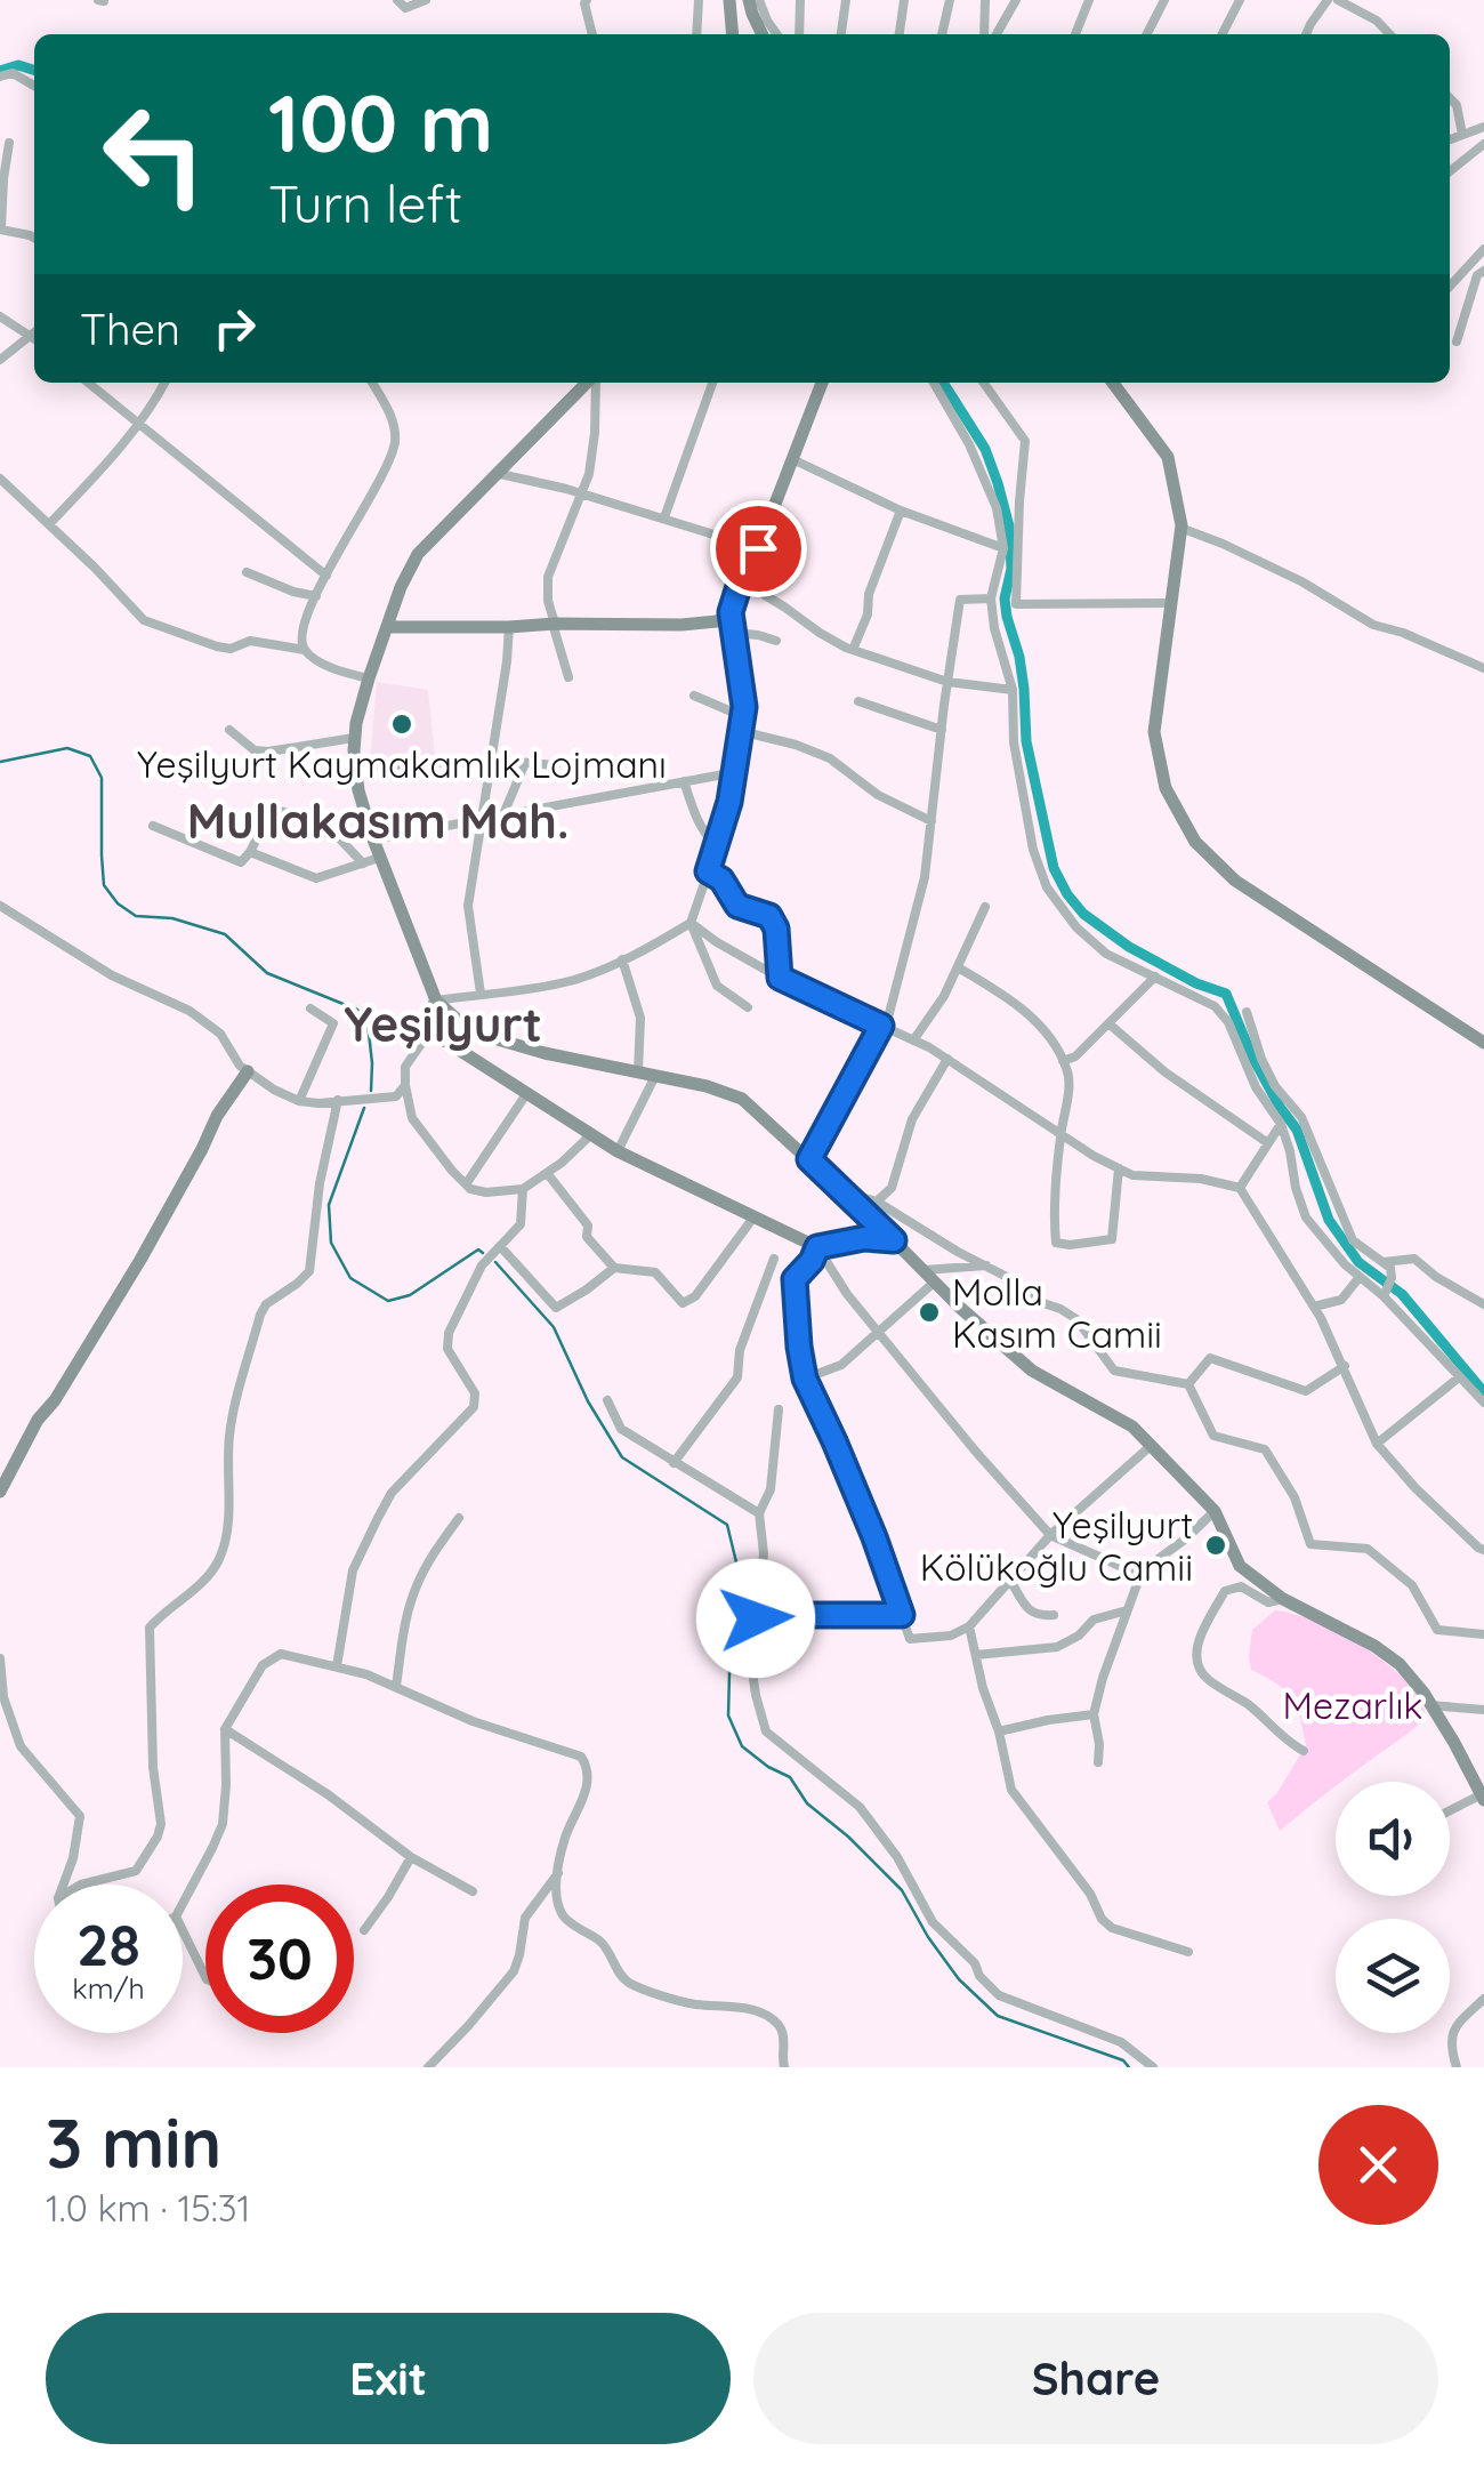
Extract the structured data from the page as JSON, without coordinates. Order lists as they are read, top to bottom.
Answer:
{
  "districts": ["Mullakasım Mah.", "Yeşilyurt"],
  "parks": ["Mezarlık"],
  "places": ["Yeşilyurt Kaymakamlık Lojmanı", "Molla Kasım Camii", "Yeşilyurt Kölükoğlu Camii"],
  "page": {
    "turn": ["100 m", "Turn left"],
    "then": "Then",
    "speed": "28 km/h",
    "limit": "30",
    "heading": ["3 min", "1.0 km · 15:31"],
    "buttons": ["Exit", "Share"]
  }
}
